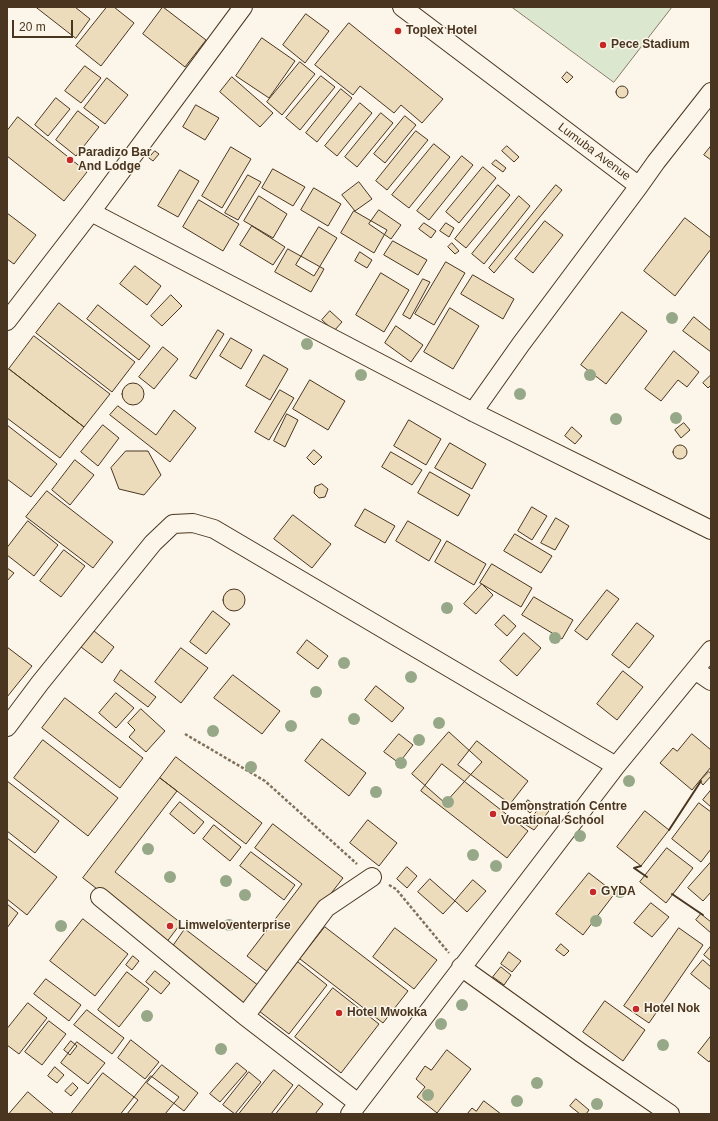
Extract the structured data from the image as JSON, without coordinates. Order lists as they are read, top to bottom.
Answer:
{
  "streets": {
    "street": ["Lumuba Avenue"]
  },
  "places": [
    "Toplex Hotel",
    "Pece Stadium",
    "Paradizo Bar And Lodge",
    "Demonstration Centre Vocational School",
    "GYDA",
    "Limweloventerprise",
    "Hotel Nok",
    "Hotel Mwokka"
  ],
  "scale_bar": "20 m"
}
